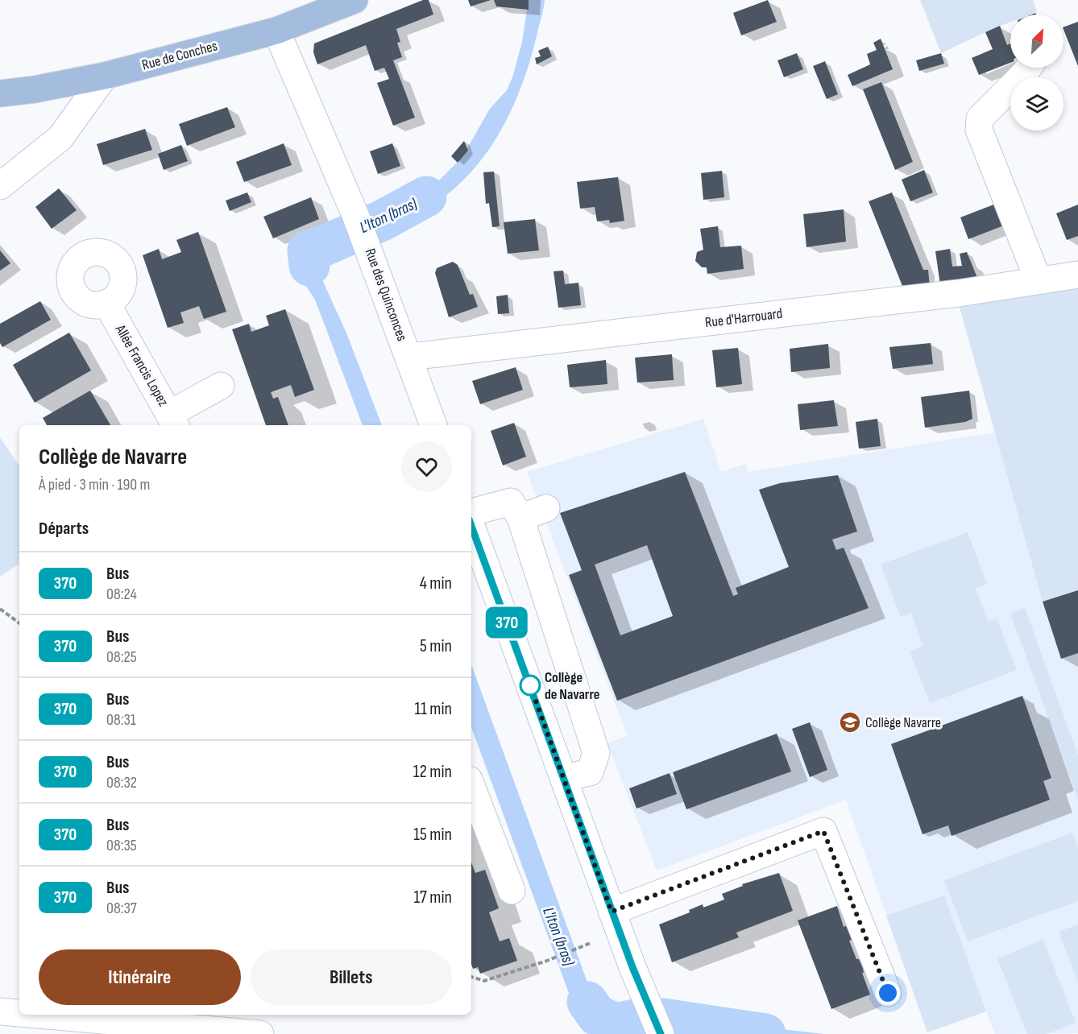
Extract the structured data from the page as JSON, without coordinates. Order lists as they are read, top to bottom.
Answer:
{
  "streets": {
    "main road": ["Rue de Conches"],
    "street": ["Rue des Quinconces", "Rue d'Harrouard", "Allée Francis Lopez"]
  },
  "crossings": [
    ["Rue de Conches", "Rue des Quinconces"],
    ["Rue des Quinconces", "Rue d'Harrouard"]
  ],
  "water": ["L'Iton (bras)"],
  "places": {
    "other": ["Collège de Navarre"],
    "school or university": ["Collège Navarre"]
  },
  "lines": ["bus line 370"],
  "north": "top right",
  "page": {
    "on_map": "370",
    "heading": [
      ["Collège de Navarre", "À pied · 3 min · 190 m"],
      "Départs"
    ],
    "list": [
      {
        "mark": "370",
        "name": "Bus",
        "note": "08:24",
        "value": "4 min"
      },
      {
        "mark": "370",
        "name": "Bus",
        "note": "08:25",
        "value": "5 min"
      },
      {
        "mark": "370",
        "name": "Bus",
        "note": "08:31",
        "value": "11 min"
      },
      {
        "mark": "370",
        "name": "Bus",
        "note": "08:32",
        "value": "12 min"
      },
      {
        "mark": "370",
        "name": "Bus",
        "note": "08:35",
        "value": "15 min"
      },
      {
        "mark": "370",
        "name": "Bus",
        "note": "08:37",
        "value": "17 min"
      }
    ],
    "buttons": ["Itinéraire", "Billets"]
  }
}
